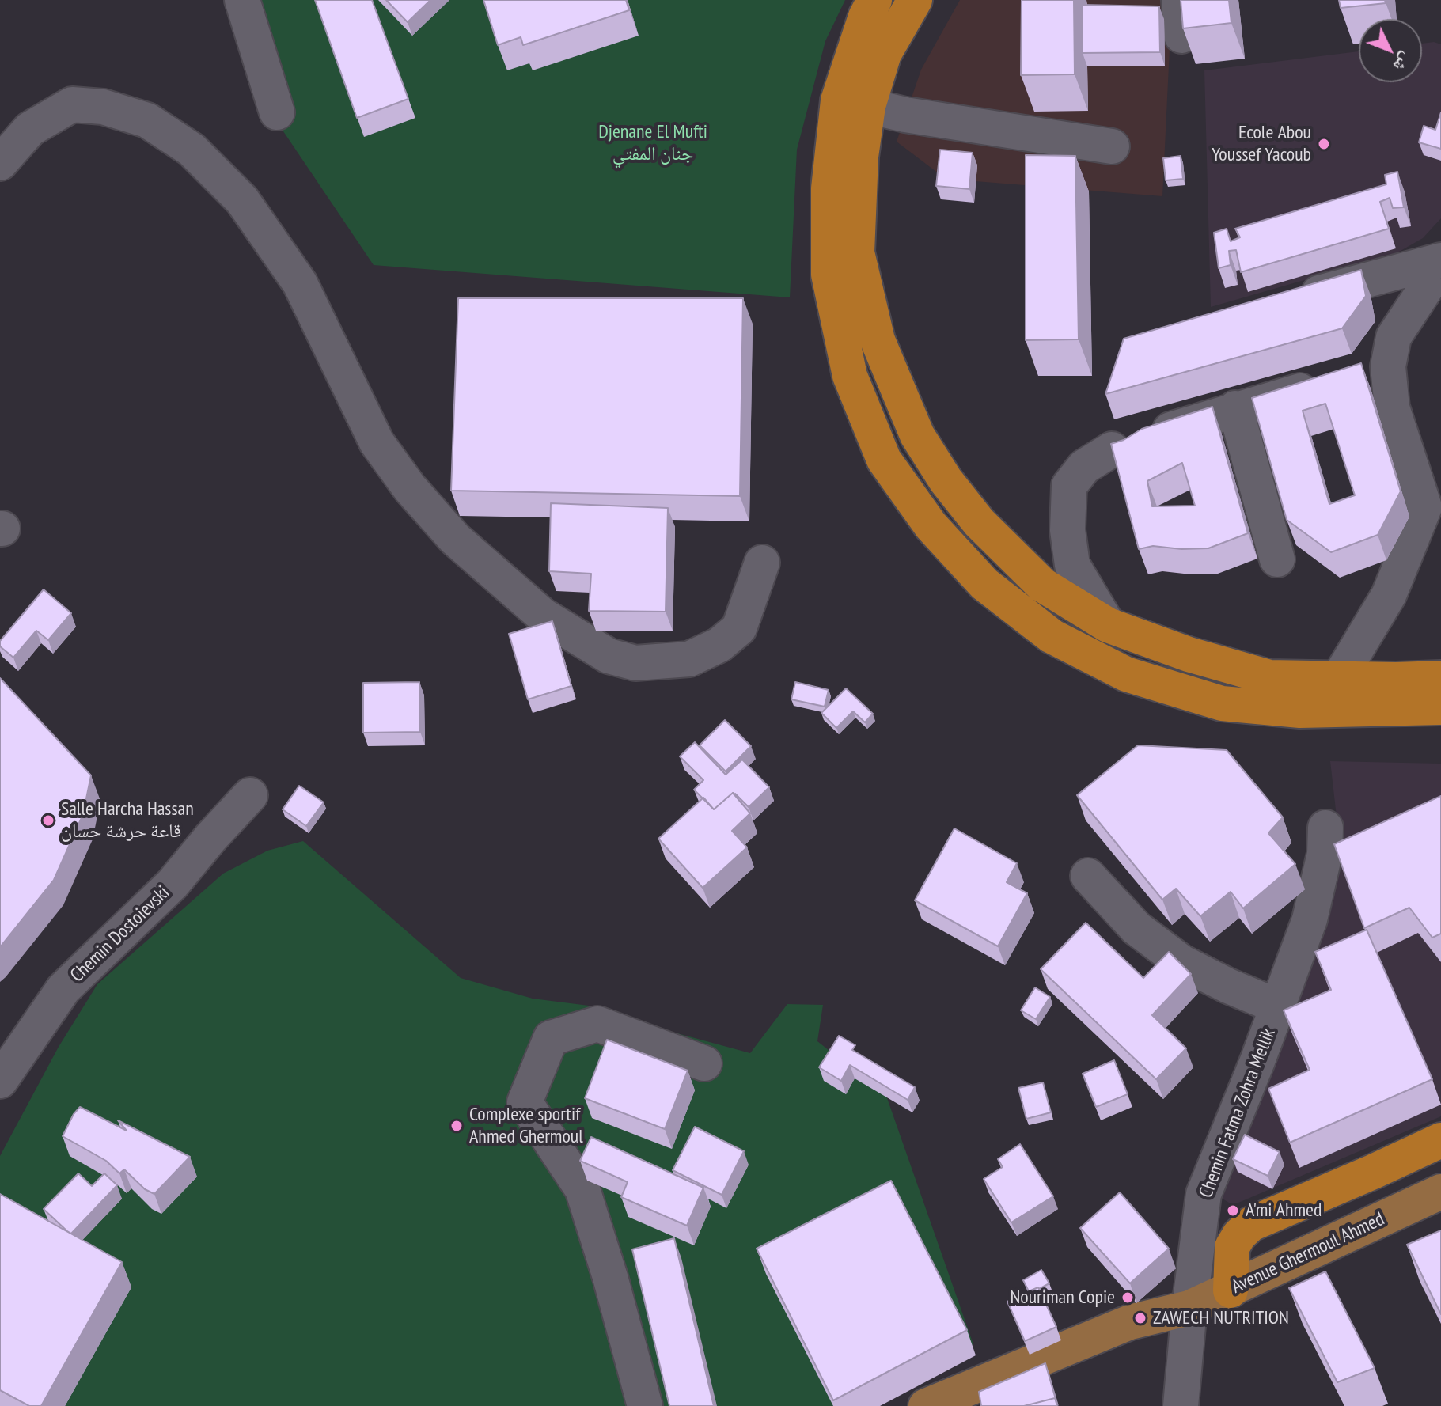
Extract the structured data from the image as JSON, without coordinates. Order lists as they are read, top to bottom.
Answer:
{
  "streets": {
    "main road": ["Avenue Ghermoul Ahmed"],
    "street": ["Chemin Dostoievski", "Chemin Fatma Zohra Mellik"]
  },
  "crossings": [
    ["Chemin Fatma Zohra Mellik", "Avenue Ghermoul Ahmed"]
  ],
  "parks": ["Djenane El Mufti جنان المفتي"],
  "places": [
    "Ecole Abou Youssef Yacoub",
    "Salle Harcha Hassan قاعة حرشة حسان",
    "Complexe sportif Ahmed Ghermoul",
    "A'mi Ahmed",
    "Nouriman Copie",
    "ZAWECH NUTRITION"
  ],
  "north": "bottom right"
}
